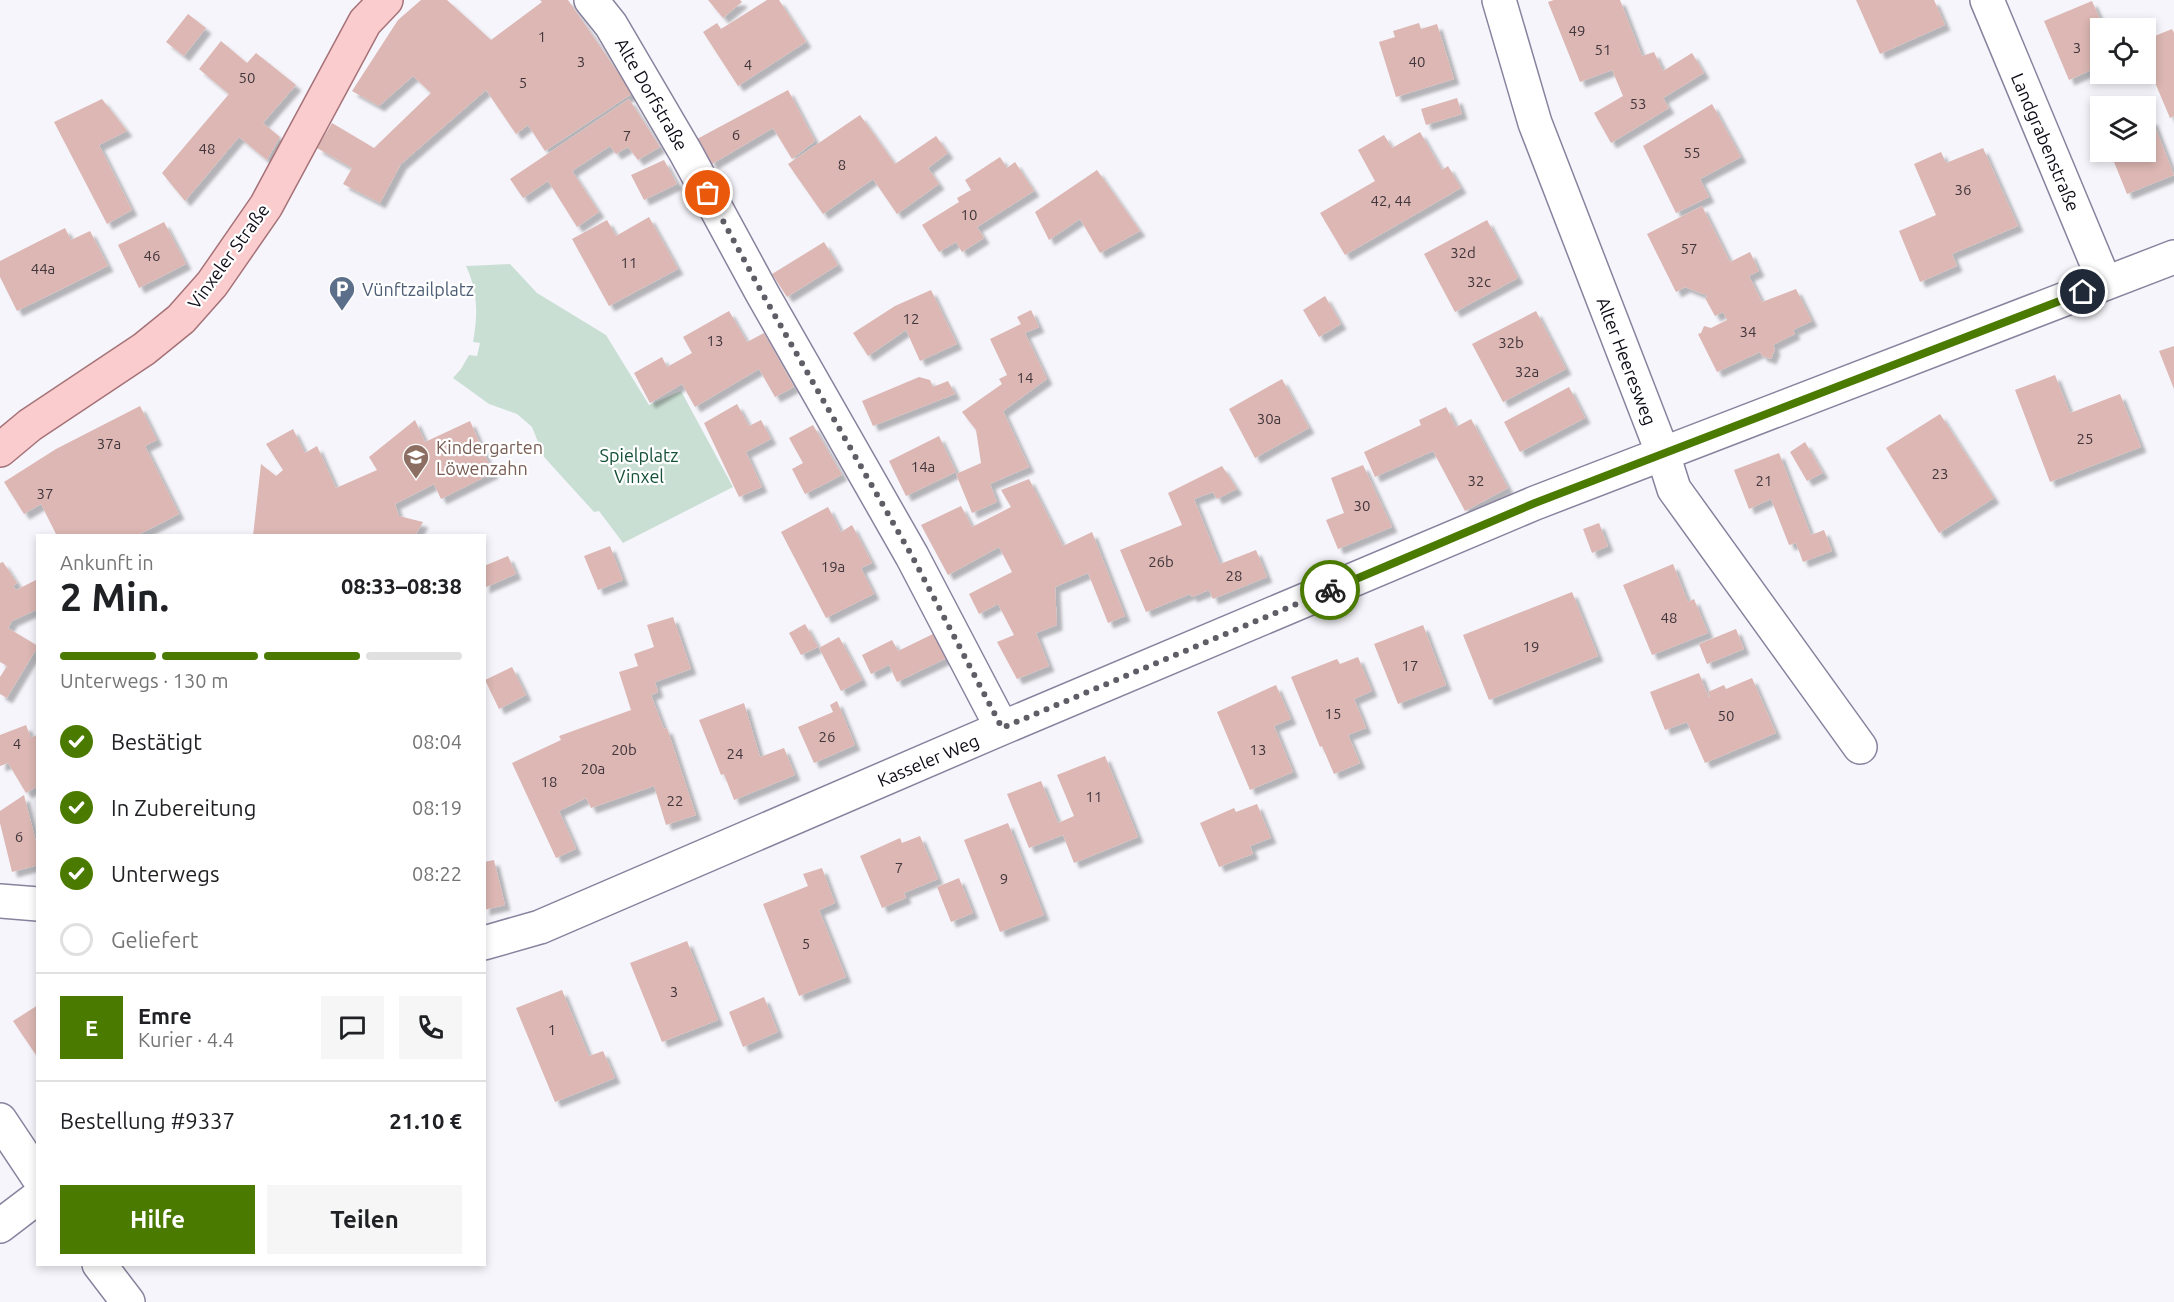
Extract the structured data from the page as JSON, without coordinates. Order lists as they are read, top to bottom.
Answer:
{
  "streets": {
    "main road": ["Vinxeler Straße"],
    "street": [
      "Alte Dorfstraße",
      "Landgrabenstraße",
      "Alter Heeresweg",
      "Kasseler Weg"
    ]
  },
  "crossings": [
    ["Alte Dorfstraße", "Kasseler Weg"],
    ["Landgrabenstraße", "Kasseler Weg"],
    ["Alter Heeresweg", "Kasseler Weg"]
  ],
  "parks": ["Spielplatz Vinxel"],
  "places": {
    "parking": ["Vünftzailplatz"],
    "school or university": ["Kindergarten Löwenzahn"]
  },
  "house_numbers": [
    "49",
    "1",
    "3",
    "51",
    "3",
    "40",
    "4",
    "50",
    "5",
    "53",
    "6",
    "7",
    "48",
    "55",
    "8",
    "36",
    "42, 44",
    "10",
    "57",
    "32d",
    "46",
    "11",
    "44a",
    "32c",
    "12",
    "34",
    "13",
    "32b",
    "32a",
    "14",
    "30a",
    "25",
    "37a",
    "14a",
    "23",
    "32",
    "21",
    "37",
    "30",
    "26b",
    "19a",
    "28",
    "48",
    "19",
    "17",
    "15",
    "50",
    "26",
    "4",
    "20b",
    "13",
    "24",
    "20a",
    "18",
    "11",
    "22",
    "6",
    "7",
    "9",
    "5",
    "3",
    "1"
  ],
  "page": {
    "heading": ["2 Min.", "Ankunft in", "08:33–08:38"],
    "panel": [
      "Emre",
      "Kurier · 4.4",
      "Bestellung #9337",
      "21.10 €"
    ],
    "bar": "Unterwegs · 130 m",
    "list": [
      ["Bestätigt", "08:04"],
      ["In Zubereitung", "08:19"],
      ["Unterwegs", "08:22"],
      "Geliefert"
    ],
    "round": "E",
    "buttons": ["Hilfe", "Teilen"]
  }
}
